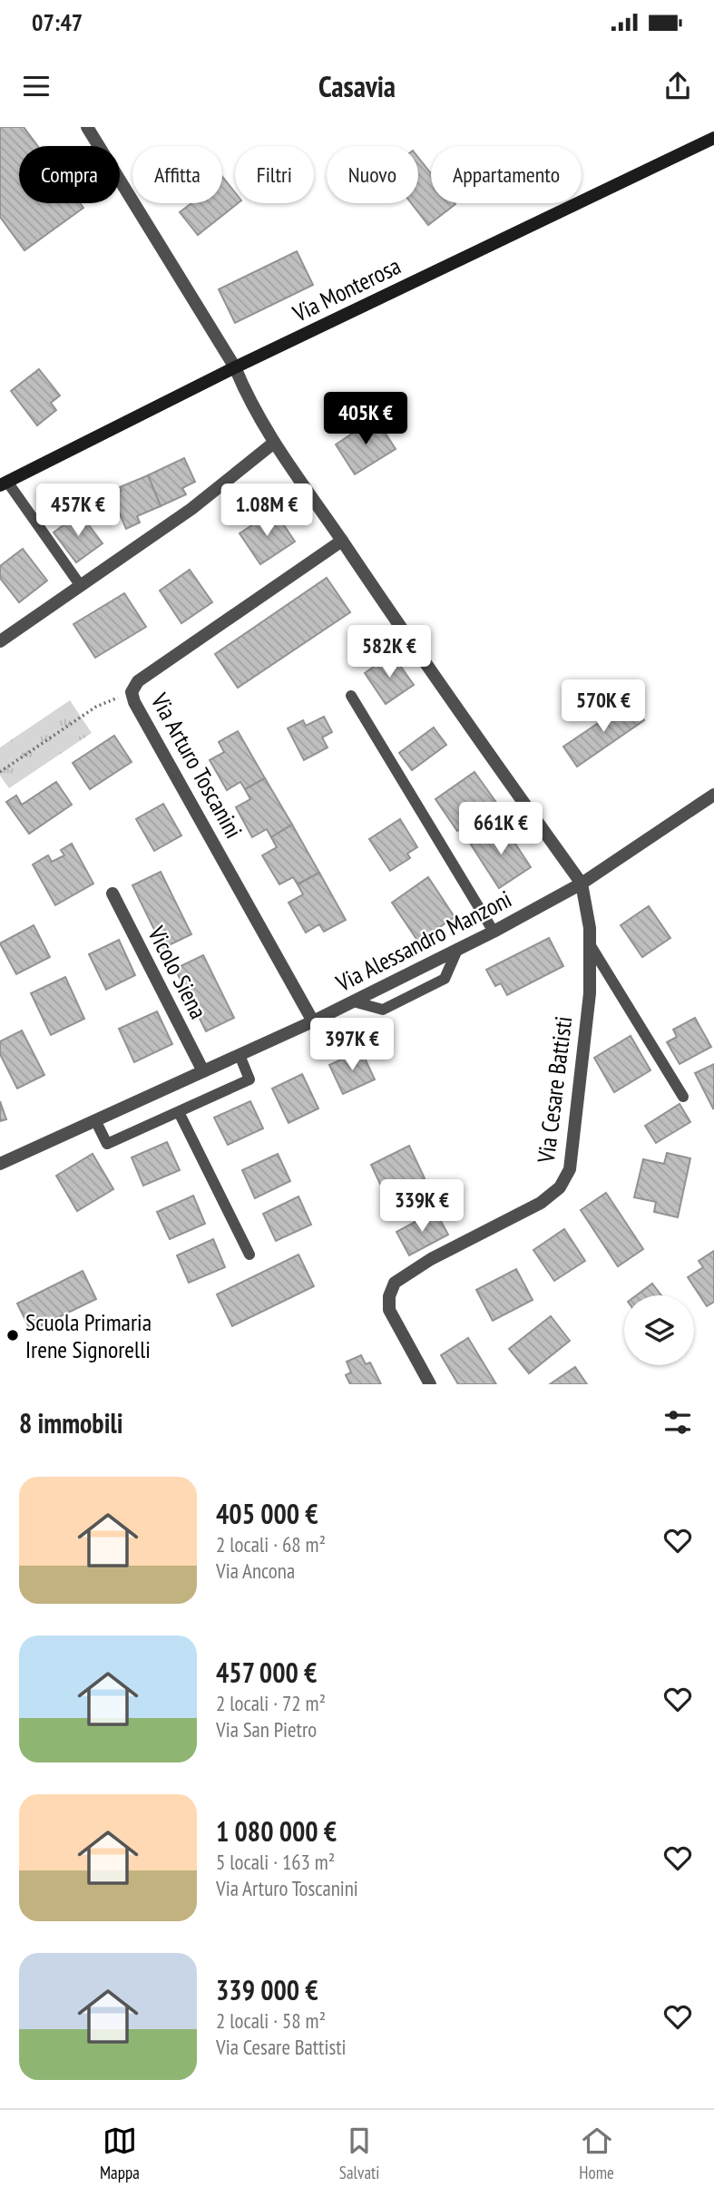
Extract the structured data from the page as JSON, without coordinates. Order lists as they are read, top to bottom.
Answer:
{
  "streets": {
    "main road": ["Via Monterosa"],
    "street": [
      "Via Arturo Toscanini",
      "Via Alessandro Manzoni",
      "Vicolo Siena",
      "Via Cesare Battisti"
    ]
  },
  "crossings": [
    ["Via Arturo Toscanini", "Via Alessandro Manzoni"],
    ["Via Alessandro Manzoni", "Vicolo Siena"],
    ["Via Alessandro Manzoni", "Via Cesare Battisti"]
  ],
  "places": ["Scuola Primaria Irene Signorelli"],
  "page": {
    "status": "07:47",
    "header": "Casavia",
    "chip": [
      "Compra",
      "Affitta",
      "Filtri",
      "Nuovo",
      "Appartamento"
    ],
    "price": [
      "405K €",
      "457K €",
      "1.08M €",
      "582K €",
      "570K €",
      "661K €",
      "397K €",
      "339K €"
    ],
    "heading": "8 immobili",
    "list": [
      {
        "name": "405 000 €",
        "note": "2 locali · 68 m² · Via Ancona"
      },
      {
        "name": "457 000 €",
        "note": "2 locali · 72 m² · Via San Pietro"
      },
      {
        "name": "1 080 000 €",
        "note": "5 locali · 163 m² · Via Arturo Toscanini"
      },
      {
        "name": "339 000 €",
        "note": "2 locali · 58 m² · Via Cesare Battisti"
      }
    ],
    "tabs": ["Mappa", "Salvati", "Home"]
  }
}
